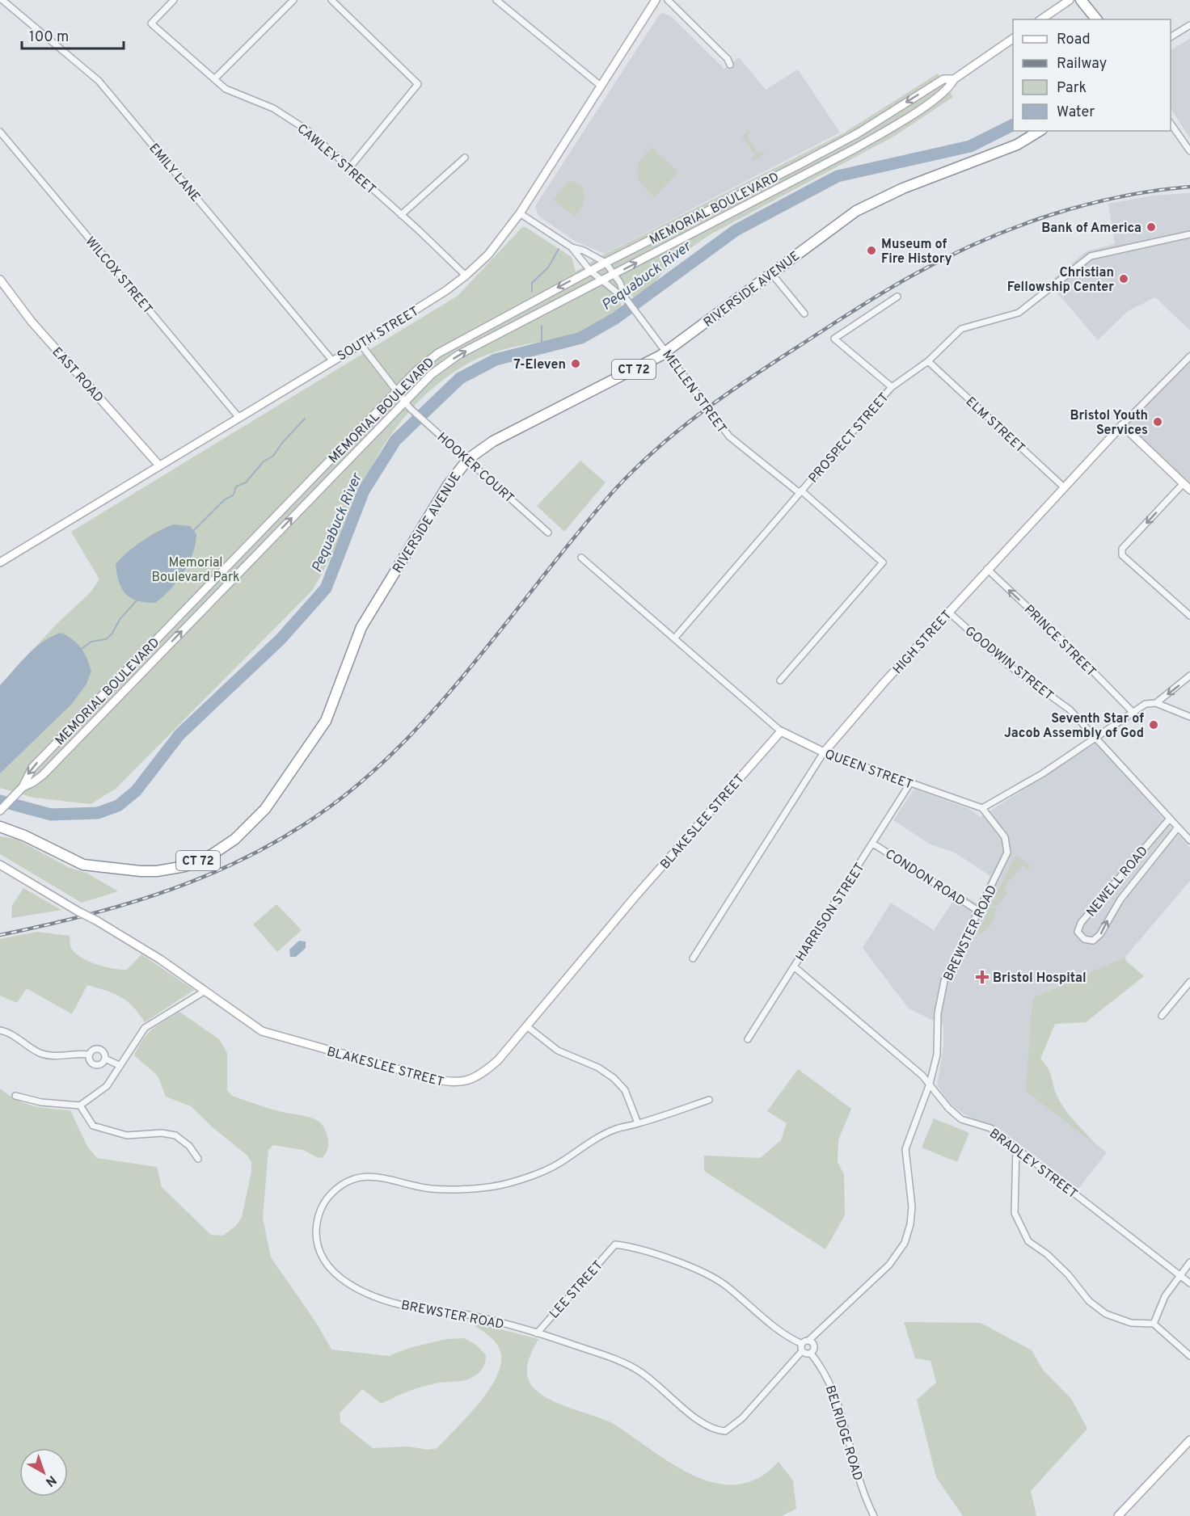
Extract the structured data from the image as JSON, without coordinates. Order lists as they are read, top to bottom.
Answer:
{
  "streets": {
    "highway": ["RIVERSIDE AVENUE", "CT 72"],
    "main road": [
      "MEMORIAL BOULEVARD",
      "SOUTH STREET",
      "EAST ROAD",
      "HIGH STREET",
      "QUEEN STREET",
      "BLAKESLEE STREET"
    ],
    "street": [
      "CAWLEY STREET",
      "EMILY LANE",
      "WILCOX STREET",
      "MELLEN STREET",
      "ELM STREET",
      "PROSPECT STREET",
      "HOOKER COURT",
      "PRINCE STREET",
      "GOODWIN STREET",
      "CONDON ROAD",
      "NEWELL ROAD",
      "HARRISON STREET",
      "BREWSTER ROAD",
      "BRADLEY STREET",
      "LEE STREET",
      "BELRIDGE ROAD"
    ]
  },
  "crossings": [
    ["CAWLEY STREET", "SOUTH STREET"],
    ["EMILY LANE", "SOUTH STREET"],
    ["MEMORIAL BOULEVARD", "MELLEN STREET"],
    ["MEMORIAL BOULEVARD", "HOOKER COURT"],
    ["WILCOX STREET", "SOUTH STREET"],
    ["RIVERSIDE AVENUE", "MELLEN STREET"],
    ["RIVERSIDE AVENUE", "HOOKER COURT"],
    ["SOUTH STREET", "EAST ROAD"],
    ["SOUTH STREET", "MELLEN STREET"],
    ["SOUTH STREET", "HOOKER COURT"],
    ["MELLEN STREET", "PROSPECT STREET"],
    ["ELM STREET", "PROSPECT STREET"],
    ["ELM STREET", "HIGH STREET"],
    ["PROSPECT STREET", "QUEEN STREET"],
    ["PRINCE STREET", "HIGH STREET"],
    ["HIGH STREET", "GOODWIN STREET"],
    ["HIGH STREET", "QUEEN STREET"],
    ["GOODWIN STREET", "NEWELL ROAD"],
    ["QUEEN STREET", "BLAKESLEE STREET"],
    ["QUEEN STREET", "HARRISON STREET"],
    ["QUEEN STREET", "BREWSTER ROAD"],
    ["CONDON ROAD", "HARRISON STREET"],
    ["CONDON ROAD", "BREWSTER ROAD"],
    ["HARRISON STREET", "BRADLEY STREET"],
    ["BREWSTER ROAD", "BRADLEY STREET"],
    ["BREWSTER ROAD", "LEE STREET"],
    ["BREWSTER ROAD", "BELRIDGE ROAD"],
    ["LEE STREET", "BELRIDGE ROAD"]
  ],
  "one_way": ["PRINCE STREET"],
  "water": ["Pequabuck River"],
  "parks": ["Memorial Boulevard Park"],
  "places": {
    "other": [
      "Bank of America",
      "Museum of Fire History",
      "Christian Fellowship Center",
      "7-Eleven",
      "Bristol Youth Services",
      "Seventh Star of Jacob Assembly of God"
    ],
    "health": ["Bristol Hospital"]
  },
  "legend": [
    "Road",
    "Railway",
    "Park",
    "Water"
  ],
  "scale_bar": "100 m",
  "north": "bottom right"
}
